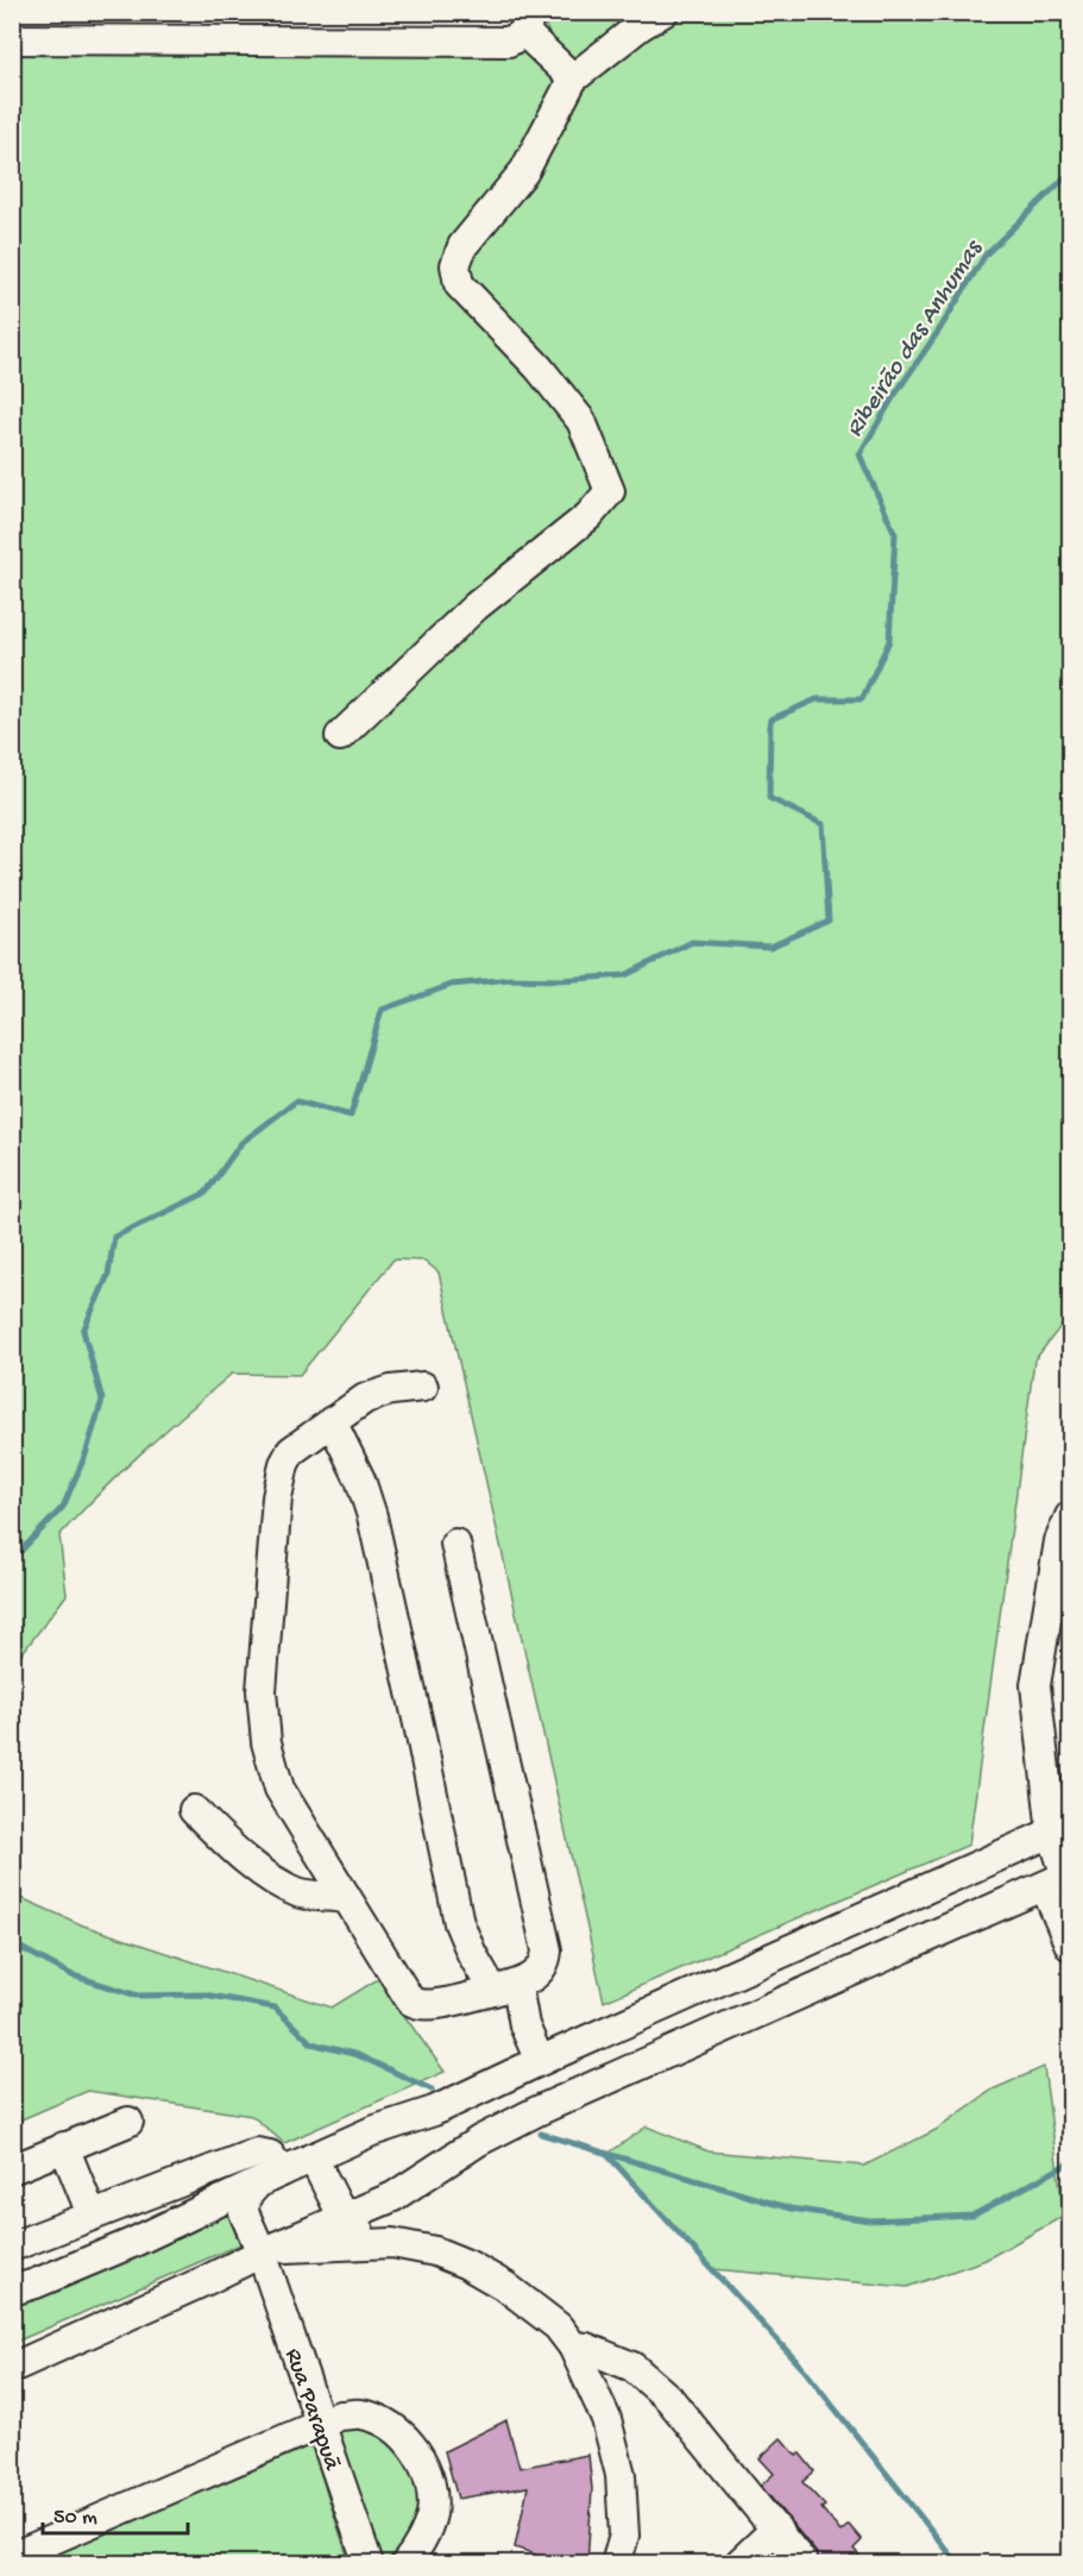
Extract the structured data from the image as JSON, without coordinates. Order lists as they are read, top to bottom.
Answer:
{
  "streets": {
    "street": ["Rua Parapuã"]
  },
  "water": ["Ribeirão das Anhumas"],
  "scale_bar": "50 m"
}
